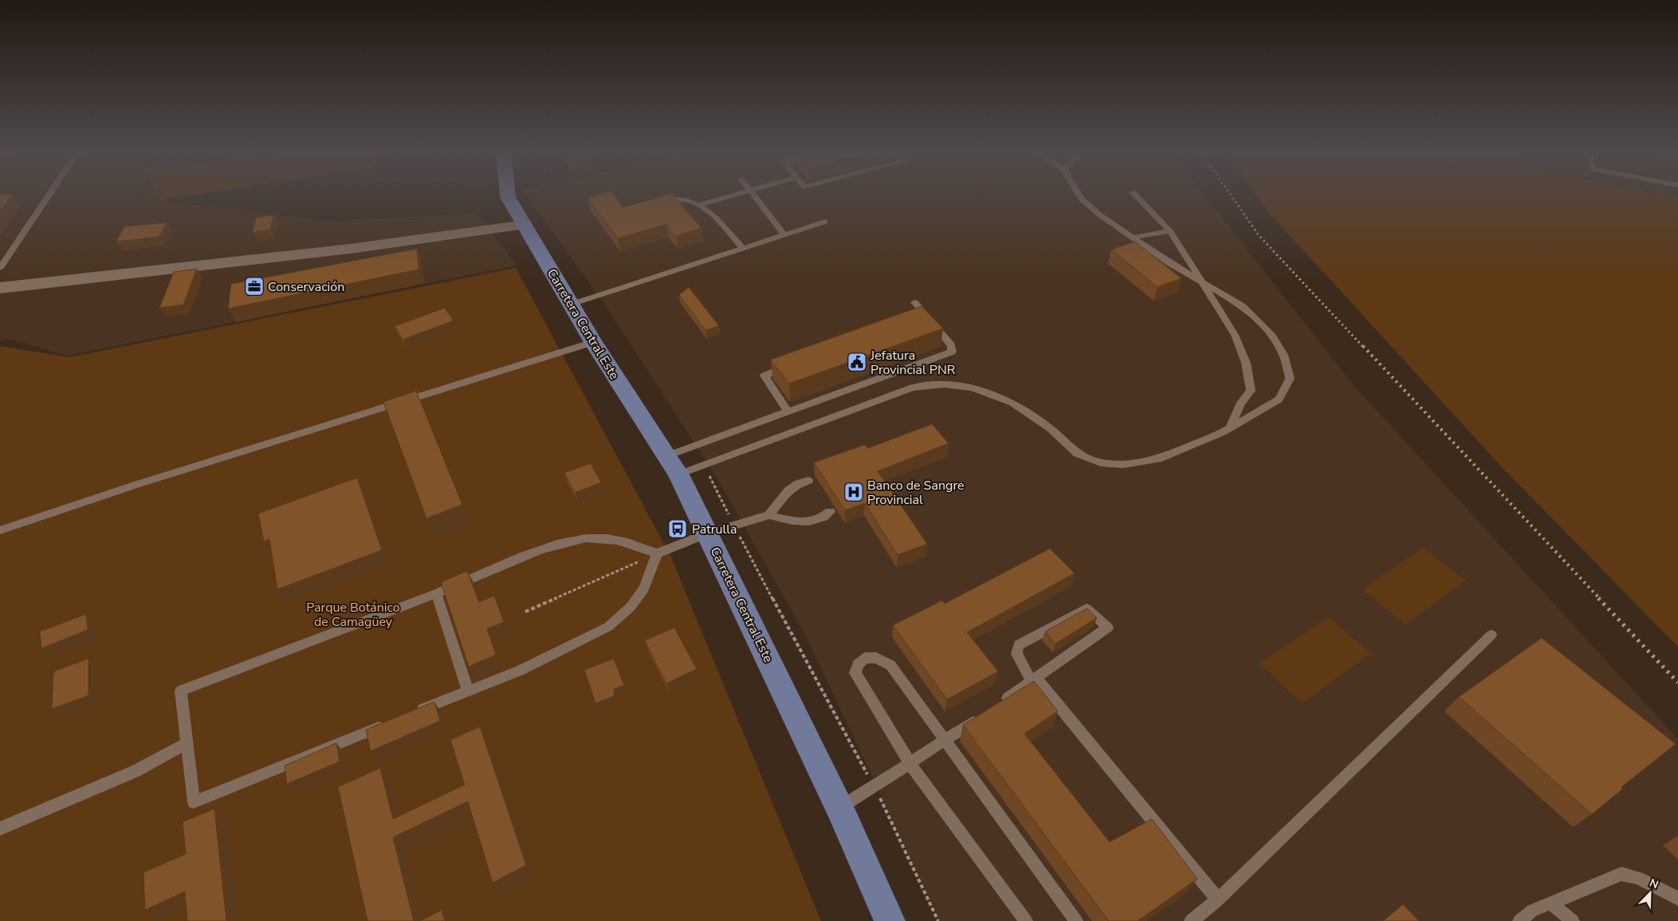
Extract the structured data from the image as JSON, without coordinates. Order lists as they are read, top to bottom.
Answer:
{
  "streets": {
    "main road": ["Carretera Central Este"]
  },
  "parks": ["Parque Botánico de Camagüey"],
  "places": {
    "office": ["Conservación"],
    "public building": ["Jefatura Provincial PNR"],
    "hospital": ["Banco de Sangre Provincial"],
    "bus stop": ["Patrulla"]
  },
  "north": "top right"
}
